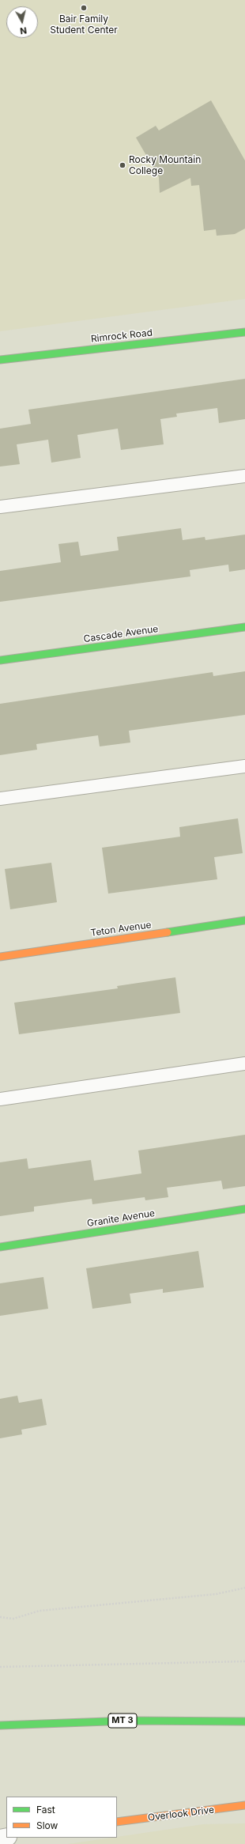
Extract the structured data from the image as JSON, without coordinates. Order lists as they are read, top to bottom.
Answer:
{
  "streets": {
    "main road": [
      "Rimrock Road",
      "Cascade Avenue",
      "Teton Avenue",
      "Granite Avenue",
      "MT 3",
      "Overlook Drive"
    ]
  },
  "places": ["Bair Family Student Center", "Rocky Mountain College"],
  "legend": ["Fast", "Slow"],
  "north": "bottom"
}
